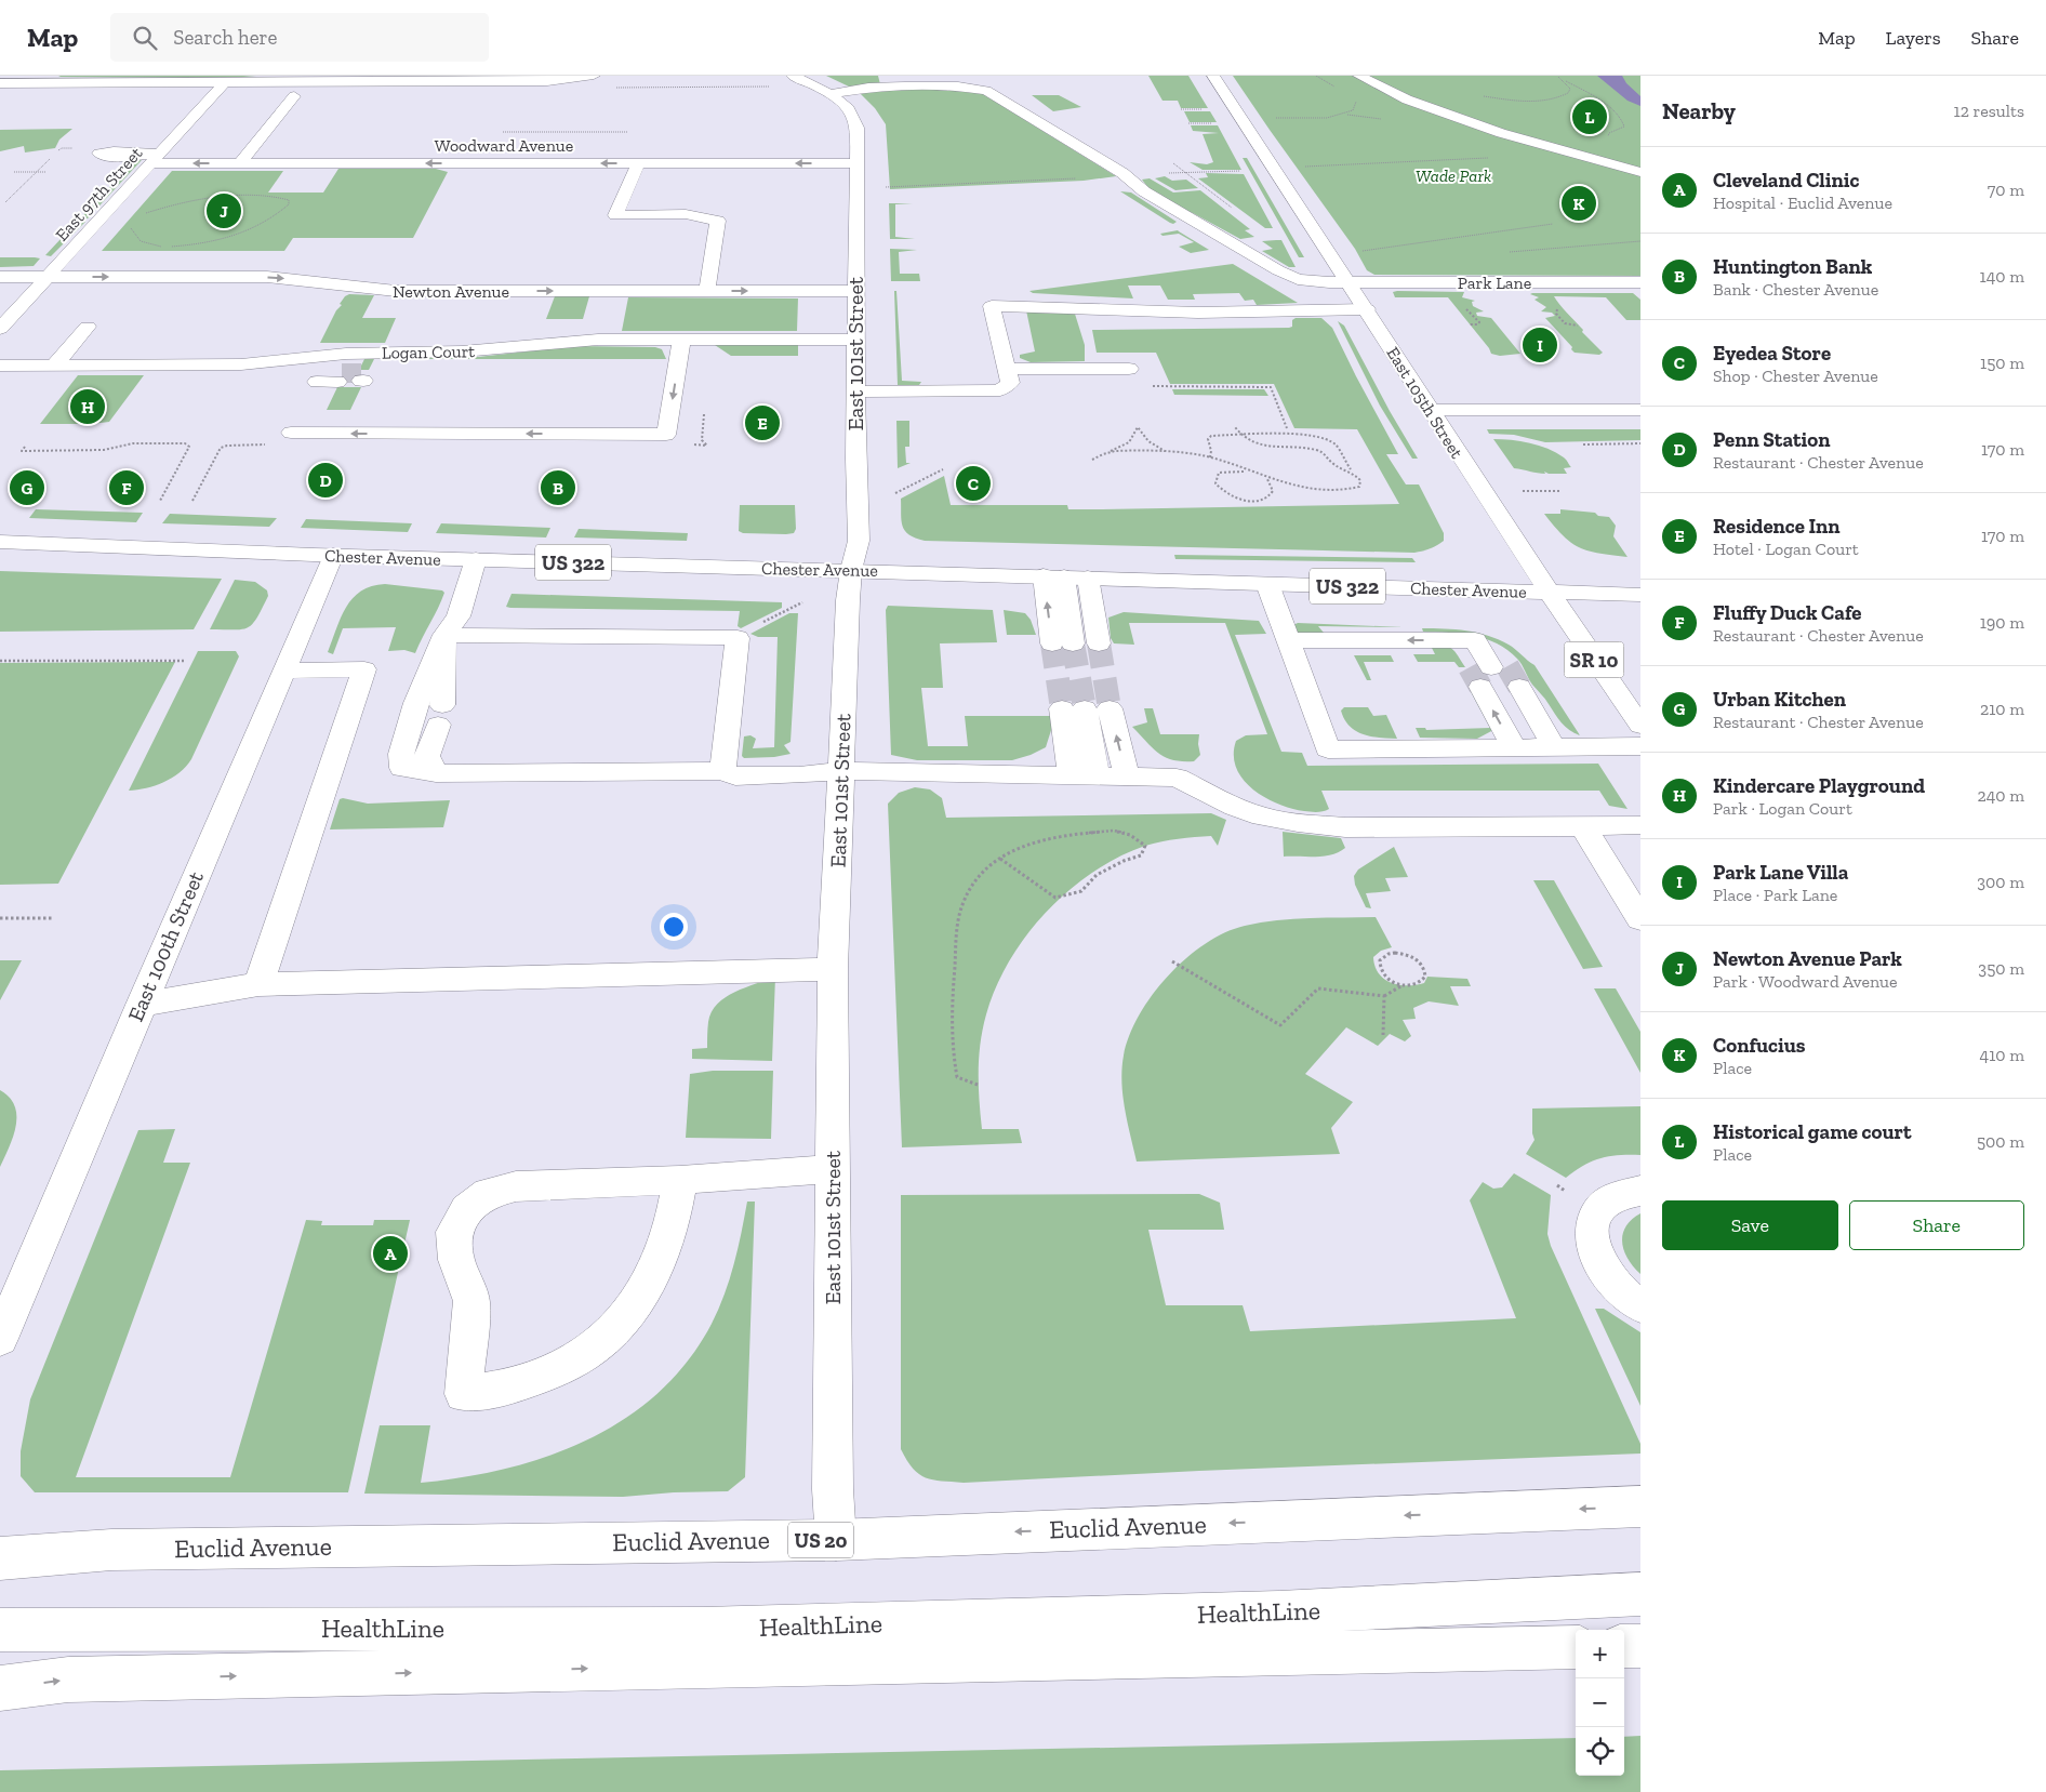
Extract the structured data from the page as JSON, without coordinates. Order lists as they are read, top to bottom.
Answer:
{
  "streets": {
    "street": [
      "Woodward Avenue",
      "East 97th Street",
      "Park Lane",
      "Newton Avenue",
      "Logan Court",
      "East 101st Street",
      "East 105th Street",
      "Chester Avenue",
      "US 322",
      "SR 10",
      "East 100th Street",
      "Euclid Avenue",
      "US 20",
      "HealthLine"
    ]
  },
  "crossings": [
    ["Woodward Avenue", "East 97th Street"],
    ["Woodward Avenue", "East 101st Street"],
    ["East 97th Street", "Newton Avenue"],
    ["Park Lane", "East 101st Street"],
    ["Park Lane", "East 105th Street"],
    ["Newton Avenue", "East 101st Street"],
    ["Logan Court", "East 101st Street"],
    ["East 101st Street", "Chester Avenue"],
    ["East 101st Street", "Euclid Avenue"],
    ["East 105th Street", "Chester Avenue"],
    ["Chester Avenue", "East 100th Street"]
  ],
  "parks": ["Wade Park"],
  "page": {
    "header": "Map",
    "search": "Search here",
    "nav": ["Map", "Layers", "Share"],
    "heading": ["Nearby", "12 results"],
    "pins": [
      "L",
      "K",
      "J",
      "I",
      "H",
      "E",
      "D",
      "C",
      "B",
      "F",
      "G",
      "A"
    ],
    "list": [
      {
        "mark": "A",
        "name": "Cleveland Clinic",
        "note": "Hospital · Euclid Avenue",
        "value": "70 m"
      },
      {
        "mark": "B",
        "name": "Huntington Bank",
        "note": "Bank · Chester Avenue",
        "value": "140 m"
      },
      {
        "mark": "C",
        "name": "Eyedea Store",
        "note": "Shop · Chester Avenue",
        "value": "150 m"
      },
      {
        "mark": "D",
        "name": "Penn Station",
        "note": "Restaurant · Chester Avenue",
        "value": "170 m"
      },
      {
        "mark": "E",
        "name": "Residence Inn",
        "note": "Hotel · Logan Court",
        "value": "170 m"
      },
      {
        "mark": "F",
        "name": "Fluffy Duck Cafe",
        "note": "Restaurant · Chester Avenue",
        "value": "190 m"
      },
      {
        "mark": "G",
        "name": "Urban Kitchen",
        "note": "Restaurant · Chester Avenue",
        "value": "210 m"
      },
      {
        "mark": "H",
        "name": "Kindercare Playground",
        "note": "Park · Logan Court",
        "value": "240 m"
      },
      {
        "mark": "I",
        "name": "Park Lane Villa",
        "note": "Place · Park Lane",
        "value": "300 m"
      },
      {
        "mark": "J",
        "name": "Newton Avenue Park",
        "note": "Park · Woodward Avenue",
        "value": "350 m"
      },
      {
        "mark": "K",
        "name": "Confucius",
        "note": "Place",
        "value": "410 m"
      },
      {
        "mark": "L",
        "name": "Historical game court",
        "note": "Place",
        "value": "500 m"
      }
    ],
    "buttons": ["Save", "Share"],
    "map_buttons": ["+", "−"]
  }
}
